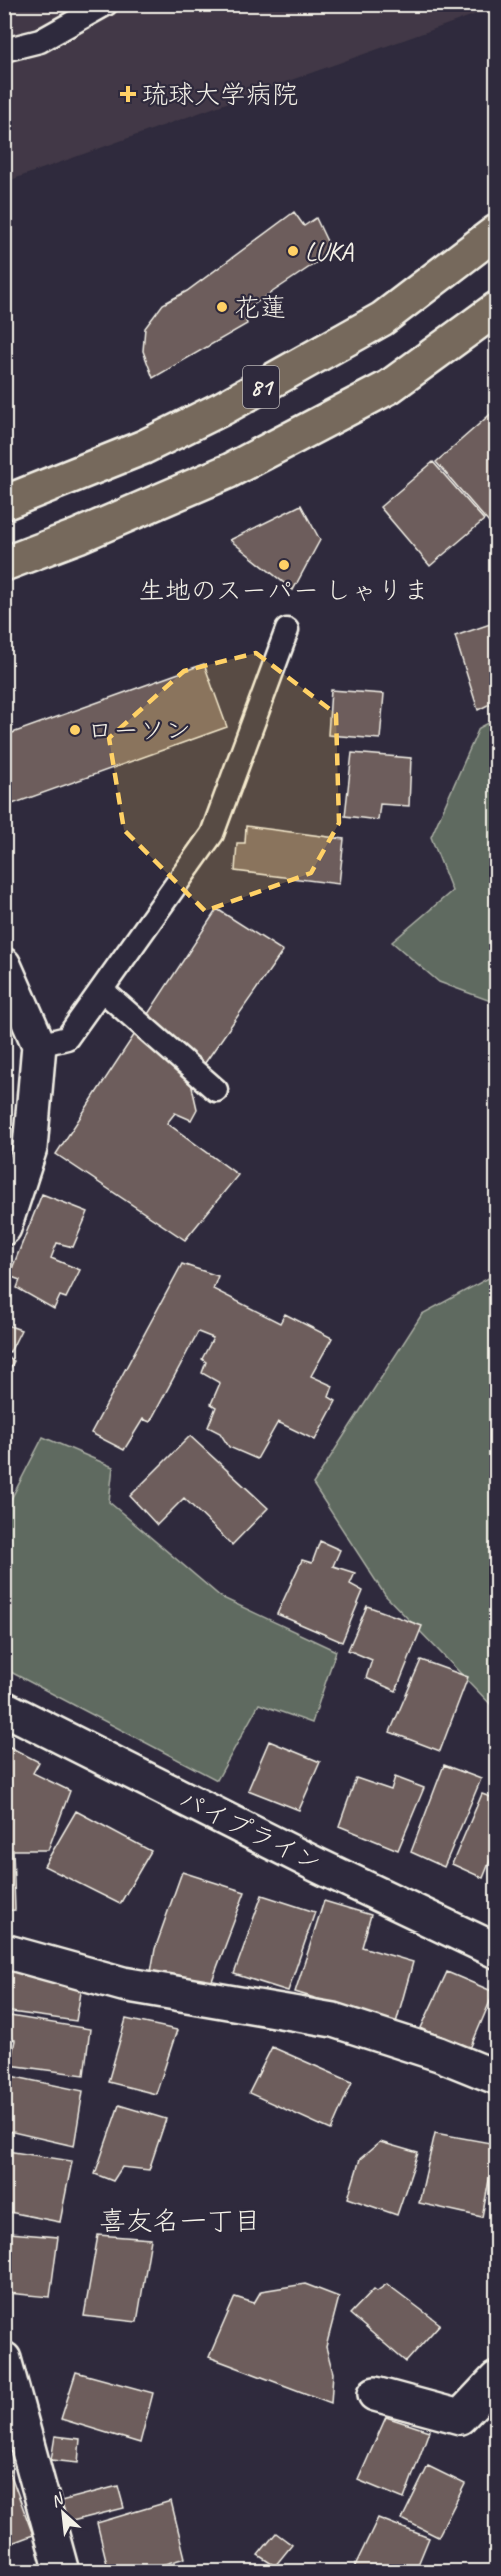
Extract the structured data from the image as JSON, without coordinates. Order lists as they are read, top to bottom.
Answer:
{
  "streets": {
    "main road": ["81"],
    "street": ["パイプライン"]
  },
  "districts": ["喜友名一丁目"],
  "places": {
    "health": ["琉球大学病院"],
    "other": [
      "LUKA",
      "花蓮",
      "生地のスーパー しゃりま",
      "ローソン"
    ]
  },
  "north": "top left"
}
